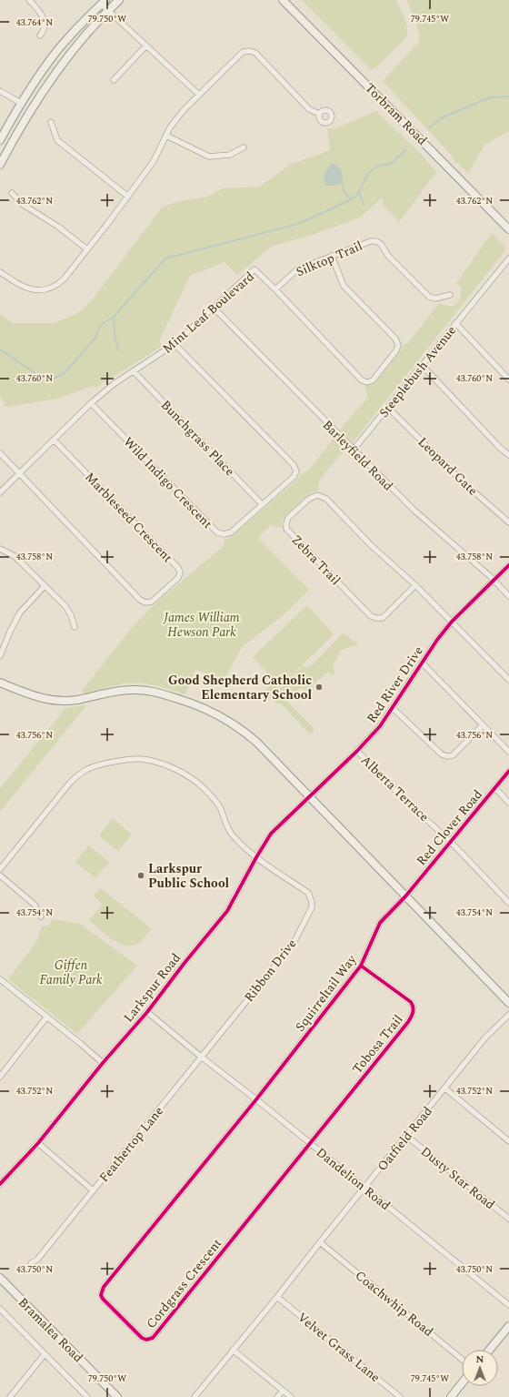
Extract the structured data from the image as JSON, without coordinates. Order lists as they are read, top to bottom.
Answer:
{
  "streets": {
    "main road": ["Torbram Road", "Bramalea Road"],
    "street": [
      "Silktop Trail",
      "Mint Leaf Boulevard",
      "Steeplebush Avenue",
      "Bunchgrass Place",
      "Barleyfield Road",
      "Leopard Gate",
      "Wild Indigo Crescent",
      "Marbleseed Crescent",
      "Zebra Trail",
      "Red River Drive",
      "Alberta Terrace",
      "Red Clover Road",
      "Ribbon Drive",
      "Larkspur Road",
      "Squirreltail Way",
      "Tobosa Trail",
      "Oatfield Road",
      "Feathertop Lane",
      "Dusty Star Road",
      "Dandelion Road",
      "Cordgrass Crescent",
      "Coachwhip Road",
      "Velvet Grass Lane"
    ]
  },
  "crossings": [
    ["Silktop Trail", "Mint Leaf Boulevard"],
    ["Mint Leaf Boulevard", "Bunchgrass Place"],
    ["Mint Leaf Boulevard", "Barleyfield Road"],
    ["Mint Leaf Boulevard", "Wild Indigo Crescent"],
    ["Mint Leaf Boulevard", "Marbleseed Crescent"],
    ["Steeplebush Avenue", "Barleyfield Road"],
    ["Steeplebush Avenue", "Leopard Gate"],
    ["Bunchgrass Place", "Wild Indigo Crescent"],
    ["Barleyfield Road", "Red River Drive"],
    ["Zebra Trail", "Red River Drive"],
    ["Red River Drive", "Alberta Terrace"],
    ["Red River Drive", "Larkspur Road"],
    ["Alberta Terrace", "Red Clover Road"],
    ["Red Clover Road", "Squirreltail Way"],
    ["Ribbon Drive", "Larkspur Road"],
    ["Ribbon Drive", "Feathertop Lane"],
    ["Ribbon Drive", "Dandelion Road"],
    ["Larkspur Road", "Feathertop Lane"],
    ["Larkspur Road", "Dandelion Road"],
    ["Squirreltail Way", "Tobosa Trail"],
    ["Squirreltail Way", "Dandelion Road"],
    ["Squirreltail Way", "Cordgrass Crescent"],
    ["Tobosa Trail", "Dandelion Road"],
    ["Tobosa Trail", "Cordgrass Crescent"],
    ["Oatfield Road", "Dusty Star Road"],
    ["Oatfield Road", "Dandelion Road"],
    ["Oatfield Road", "Coachwhip Road"],
    ["Oatfield Road", "Velvet Grass Lane"],
    ["Feathertop Lane", "Dandelion Road"],
    ["Dandelion Road", "Cordgrass Crescent"]
  ],
  "parks": ["James William Hewson Park", "Giffen Family Park"],
  "places": ["Good Shepherd Catholic Elementary School", "Larkspur Public School"],
  "north": "top",
  "coordinates": [
    "79.750°W",
    "79.745°W",
    "43.764°N",
    "43.762°N",
    "43.760°N",
    "43.758°N",
    "43.756°N",
    "43.754°N",
    "43.752°N",
    "43.750°N"
  ]
}
